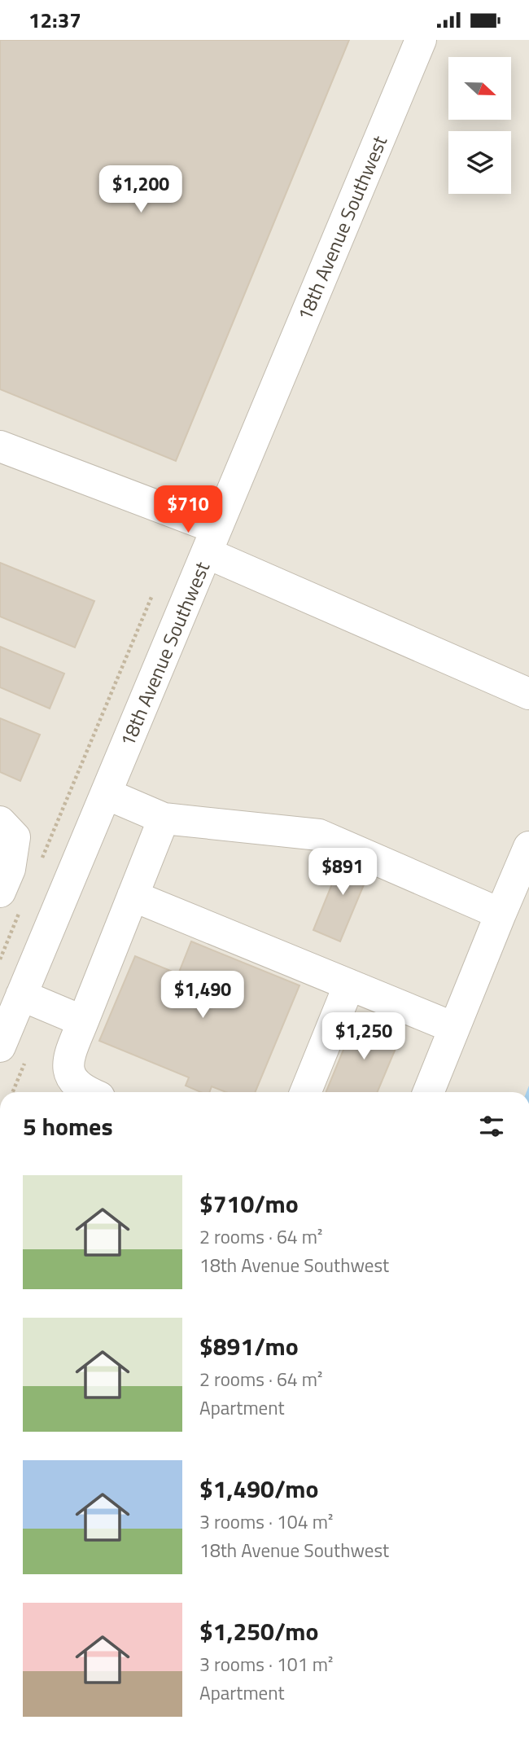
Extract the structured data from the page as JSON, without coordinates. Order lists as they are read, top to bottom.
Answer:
{
  "streets": {
    "street": ["18th Avenue Southwest"]
  },
  "north": "right",
  "page": {
    "status": "12:37",
    "price": [
      "$1,200",
      "$710",
      "$891",
      "$1,490",
      "$1,250"
    ],
    "heading": "5 homes",
    "list": [
      {
        "name": "$710/mo",
        "note": "2 rooms · 64 m² · 18th Avenue Southwest"
      },
      {
        "name": "$891/mo",
        "note": "2 rooms · 64 m² · Apartment"
      },
      {
        "name": "$1,490/mo",
        "note": "3 rooms · 104 m² · 18th Avenue Southwest"
      },
      {
        "name": "$1,250/mo",
        "note": "3 rooms · 101 m² · Apartment"
      }
    ]
  }
}
